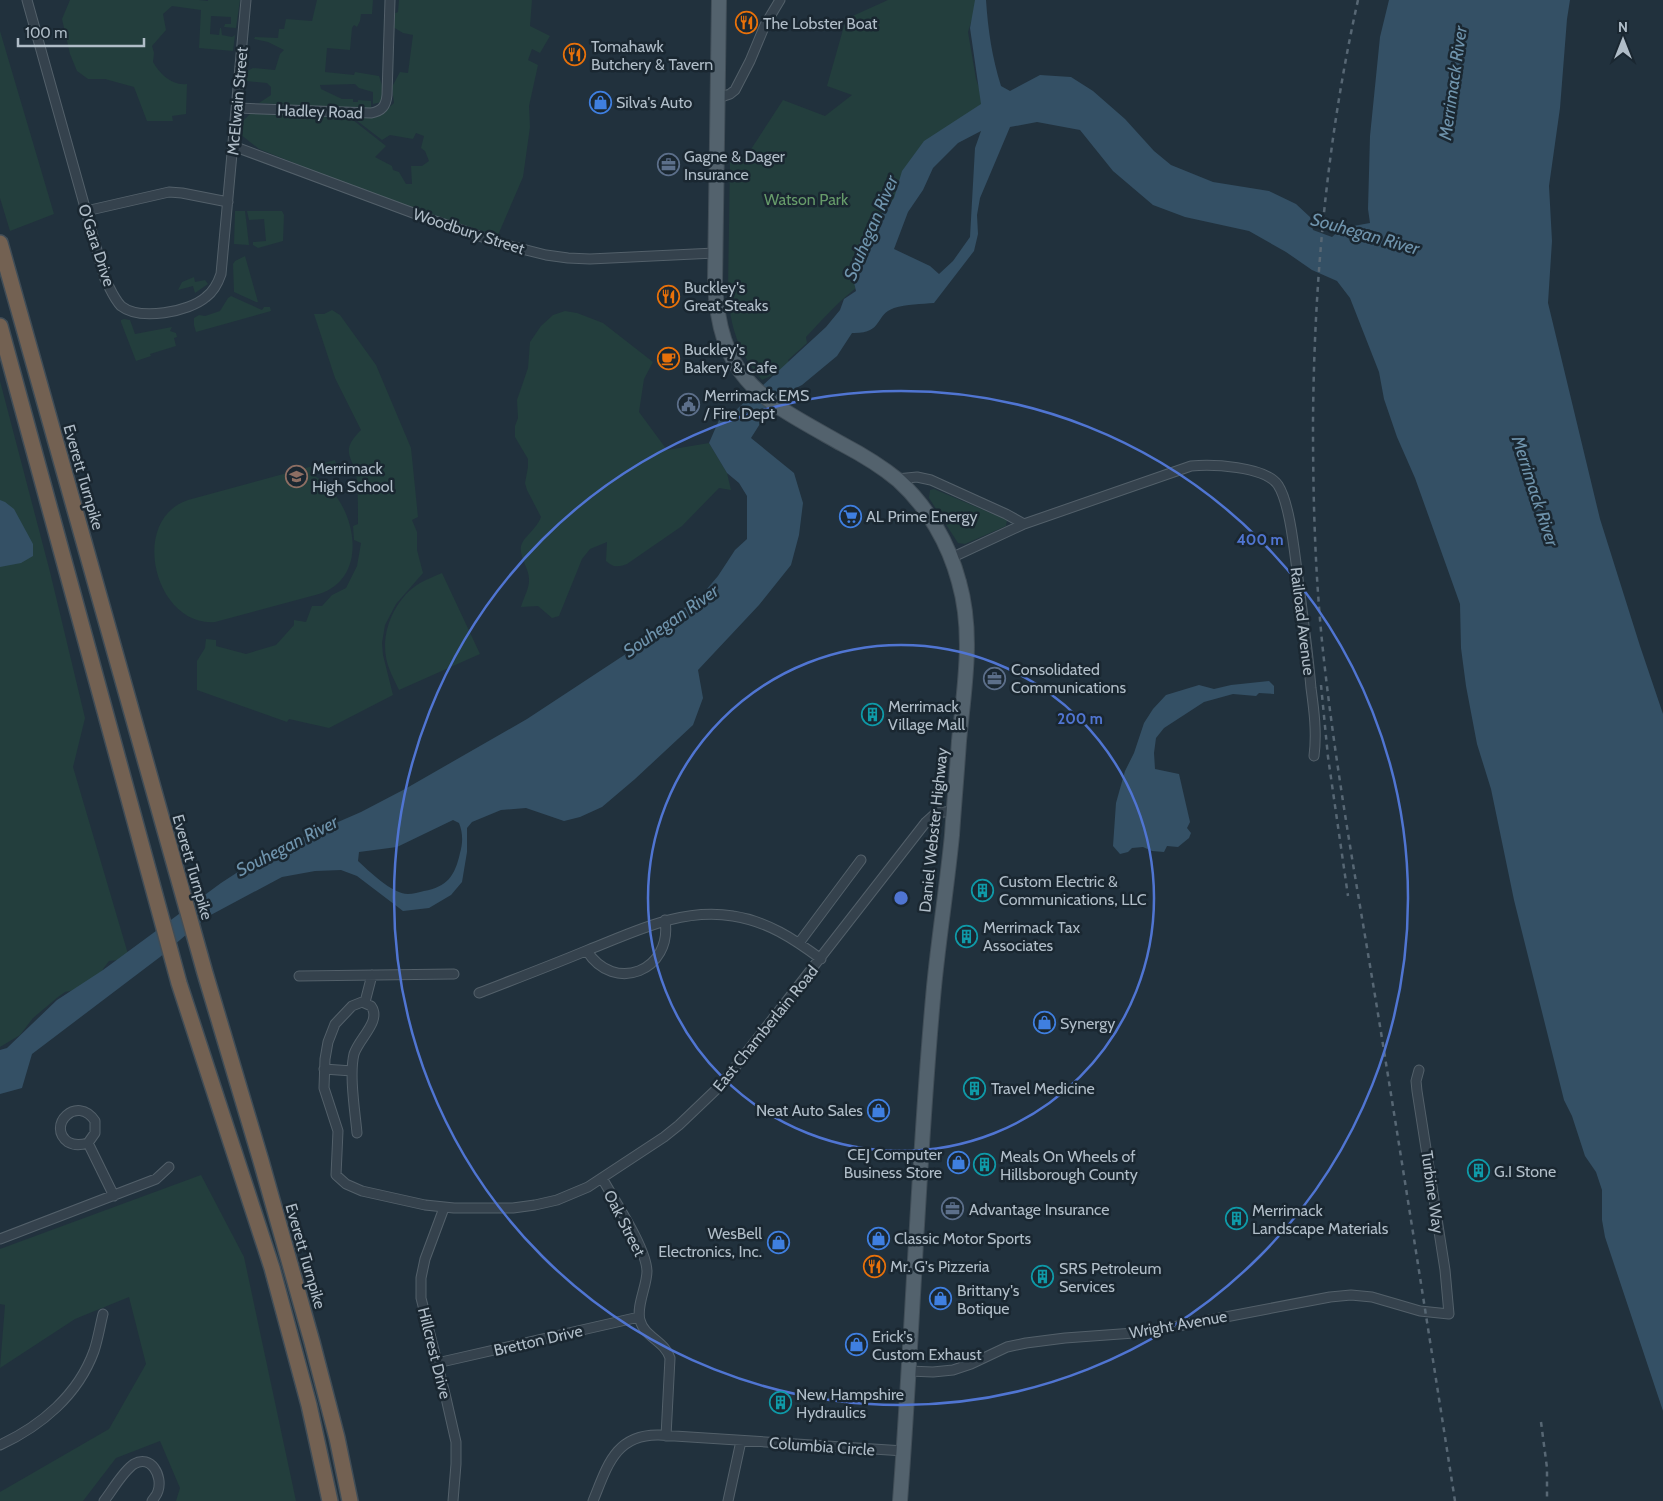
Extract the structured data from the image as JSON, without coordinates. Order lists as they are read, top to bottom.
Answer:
{
  "streets": {
    "highway": ["Everett Turnpike"],
    "main road": ["Daniel Webster Highway"],
    "street": [
      "McElwain Street",
      "Hadley Road",
      "Woodbury Street",
      "O'Gara Drive",
      "Railroad Avenue",
      "East Chamberlain Road",
      "Turbine Way",
      "Oak Street",
      "Wright Avenue",
      "Bretton Drive",
      "Hillcrest Drive",
      "Columbia Circle"
    ]
  },
  "crossings": [
    ["McElwain Street", "Hadley Road"],
    ["McElwain Street", "Woodbury Street"],
    ["McElwain Street", "O'Gara Drive"],
    ["Woodbury Street", "Daniel Webster Highway"],
    ["Railroad Avenue", "Daniel Webster Highway"],
    ["Daniel Webster Highway", "East Chamberlain Road"],
    ["Daniel Webster Highway", "Wright Avenue"],
    ["Daniel Webster Highway", "Columbia Circle"],
    ["East Chamberlain Road", "Oak Street"],
    ["East Chamberlain Road", "Hillcrest Drive"],
    ["Turbine Way", "Wright Avenue"],
    ["Oak Street", "Bretton Drive"],
    ["Bretton Drive", "Hillcrest Drive"]
  ],
  "water": ["Merrimack River", "Souhegan River"],
  "parks": ["Watson Park"],
  "places": {
    "restaurant": [
      "The Lobster Boat",
      "Tomahawk Butchery & Tavern",
      "Buckley's Great Steaks",
      "Mr. G's Pizzeria"
    ],
    "shop": [
      "Silva's Auto",
      "Synergy",
      "Neat Auto Sales",
      "CEJ Computer Business Store",
      "Classic Motor Sports",
      "WesBell Electronics, Inc.",
      "Brittany's Botique",
      "Erick's Custom Exhaust"
    ],
    "office": ["Gagne & Dager Insurance", "Consolidated Communications", "Advantage Insurance"],
    "cafe": ["Buckley's Bakery & Cafe"],
    "public building": ["Merrimack EMS / Fire Dept"],
    "school or university": ["Merrimack High School"],
    "supermarket": ["AL Prime Energy"],
    "building": [
      "Merrimack Village Mall",
      "Custom Electric & Communications, LLC",
      "Merrimack Tax Associates",
      "Travel Medicine",
      "Meals On Wheels of Hillsborough County",
      "G.I Stone",
      "Merrimack Landscape Materials",
      "SRS Petroleum Services",
      "New Hampshire Hydraulics"
    ]
  },
  "scale_bar": "100 m",
  "north": "top",
  "rings": ["400 m", "200 m"]
}
